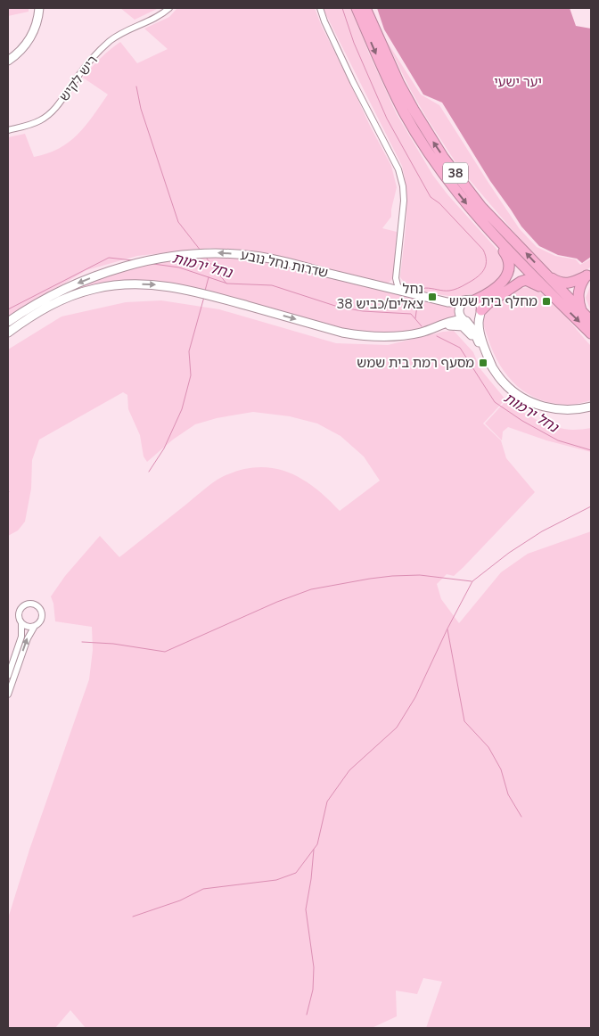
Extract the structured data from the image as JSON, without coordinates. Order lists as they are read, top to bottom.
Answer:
{
  "streets": {
    "highway": ["38"],
    "main road": ["שדרות נחל נובע"],
    "street": ["ריש לקיש"]
  },
  "water": ["נחל ירמות"],
  "parks": ["יער ישעי"],
  "places": {
    "transit": ["נחל צאלים/כביש 38", "מחלף בית שמש", "מסעף רמת בית שמש"]
  }
}
